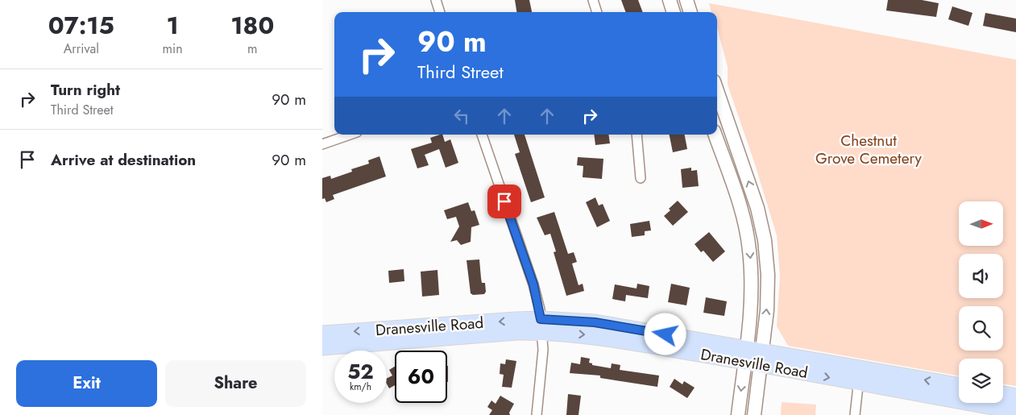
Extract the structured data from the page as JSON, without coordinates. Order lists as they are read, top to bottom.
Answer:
{
  "streets": {
    "main road": ["Dranesville Road"]
  },
  "parks": ["Chestnut Grove Cemetery"],
  "north": "right",
  "page": {
    "eta": [
      "07:15",
      "Arrival",
      "1",
      "min",
      "180",
      "m"
    ],
    "turn": ["90 m", "Third Street"],
    "list": [
      {
        "name": "Turn right",
        "note": "Third Street",
        "value": "90 m"
      },
      {
        "name": "Arrive at destination",
        "value": "90 m"
      }
    ],
    "speed": "52 km/h",
    "limit": "60",
    "buttons": ["Exit", "Share"]
  }
}
